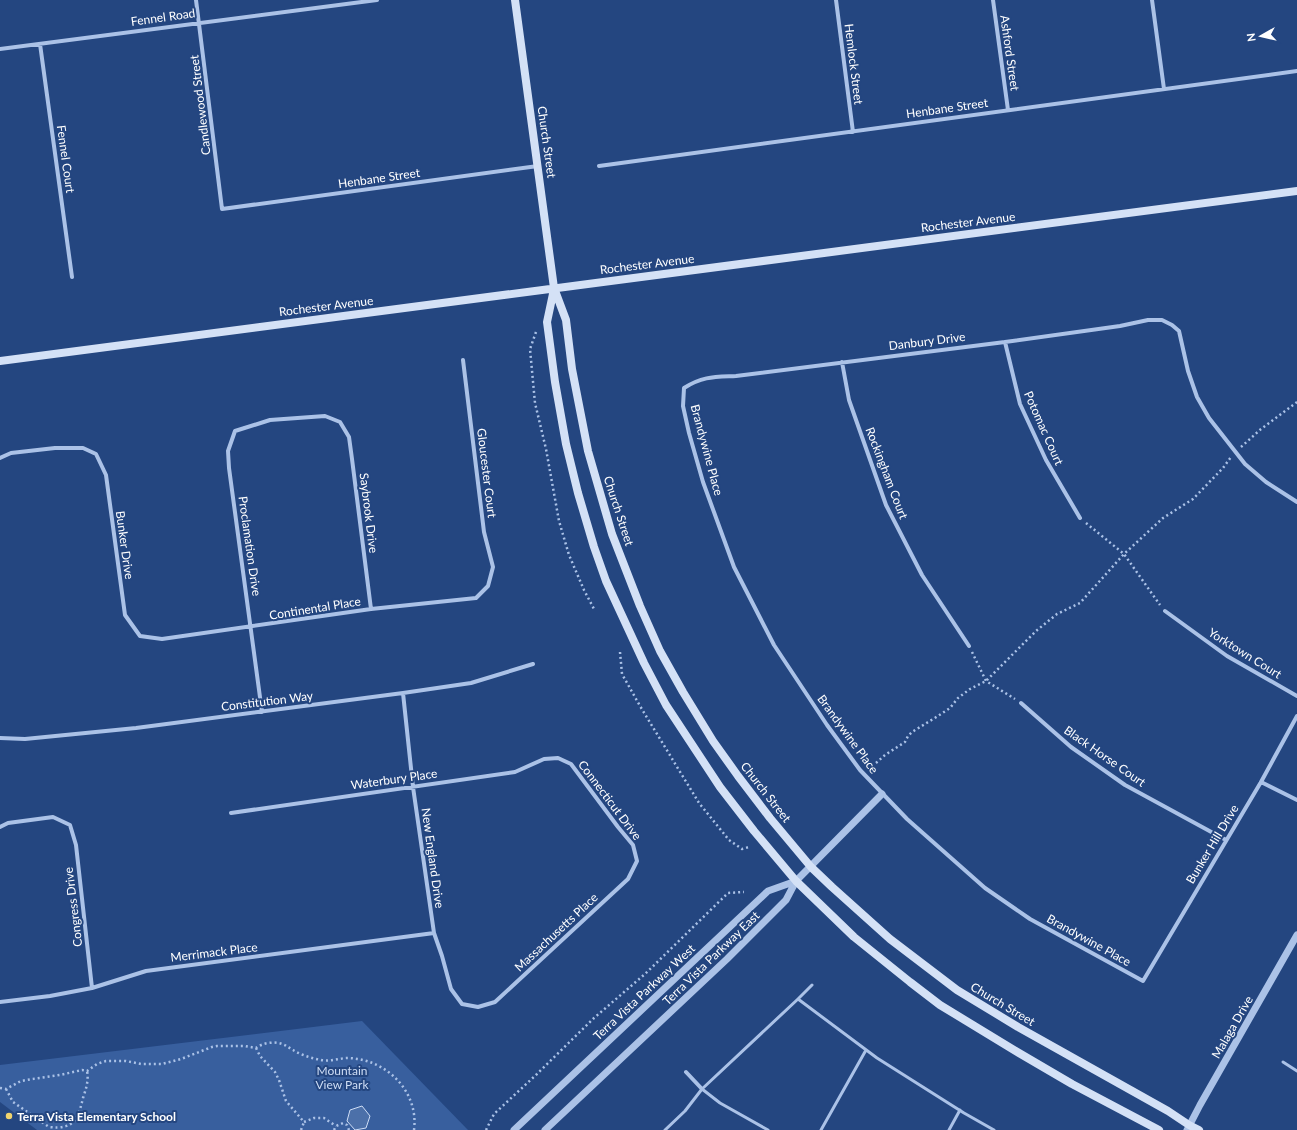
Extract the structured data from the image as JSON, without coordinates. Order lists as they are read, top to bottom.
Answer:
{
  "streets": {
    "main road": ["Church Street", "Rochester Avenue"],
    "street": [
      "Fennel Road",
      "Ashford Street",
      "Hemlock Street",
      "Candlewood Street",
      "Henbane Street",
      "Fennel Court",
      "Danbury Drive",
      "Potomac Court",
      "Brandywine Place",
      "Gloucester Court",
      "Rockingham Court",
      "Saybrook Drive",
      "Bunker Drive",
      "Proclamation Drive",
      "Continental Place",
      "Yorktown Court",
      "Constitution Way",
      "Black Horse Court",
      "Waterbury Place",
      "Connecticut Drive",
      "Bunker Hill Drive",
      "New England Drive",
      "Congress Drive",
      "Massachusetts Place",
      "Merrimack Place",
      "Terra Vista Parkway East",
      "Terra Vista Parkway West",
      "Malaga Drive"
    ]
  },
  "crossings": [
    ["Fennel Road", "Candlewood Street"],
    ["Fennel Road", "Fennel Court"],
    ["Ashford Street", "Henbane Street"],
    ["Hemlock Street", "Henbane Street"],
    ["Candlewood Street", "Henbane Street"],
    ["Henbane Street", "Church Street"],
    ["Church Street", "Rochester Avenue"],
    ["Church Street", "Terra Vista Parkway East"],
    ["Church Street", "Terra Vista Parkway West"],
    ["Church Street", "Malaga Drive"],
    ["Danbury Drive", "Potomac Court"],
    ["Danbury Drive", "Brandywine Place"],
    ["Danbury Drive", "Rockingham Court"],
    ["Brandywine Place", "Bunker Hill Drive"],
    ["Brandywine Place", "Terra Vista Parkway East"],
    ["Gloucester Court", "Continental Place"],
    ["Saybrook Drive", "Proclamation Drive"],
    ["Saybrook Drive", "Continental Place"],
    ["Bunker Drive", "Continental Place"],
    ["Proclamation Drive", "Continental Place"],
    ["Proclamation Drive", "Constitution Way"],
    ["Constitution Way", "New England Drive"],
    ["Black Horse Court", "Bunker Hill Drive"],
    ["Waterbury Place", "Connecticut Drive"],
    ["Waterbury Place", "New England Drive"],
    ["Connecticut Drive", "Massachusetts Place"],
    ["New England Drive", "Massachusetts Place"],
    ["New England Drive", "Merrimack Place"],
    ["Congress Drive", "Merrimack Place"],
    ["Terra Vista Parkway East", "Terra Vista Parkway West"]
  ],
  "parks": ["Mountain View Park"],
  "places": ["Terra Vista Elementary School"],
  "north": "left"
}
